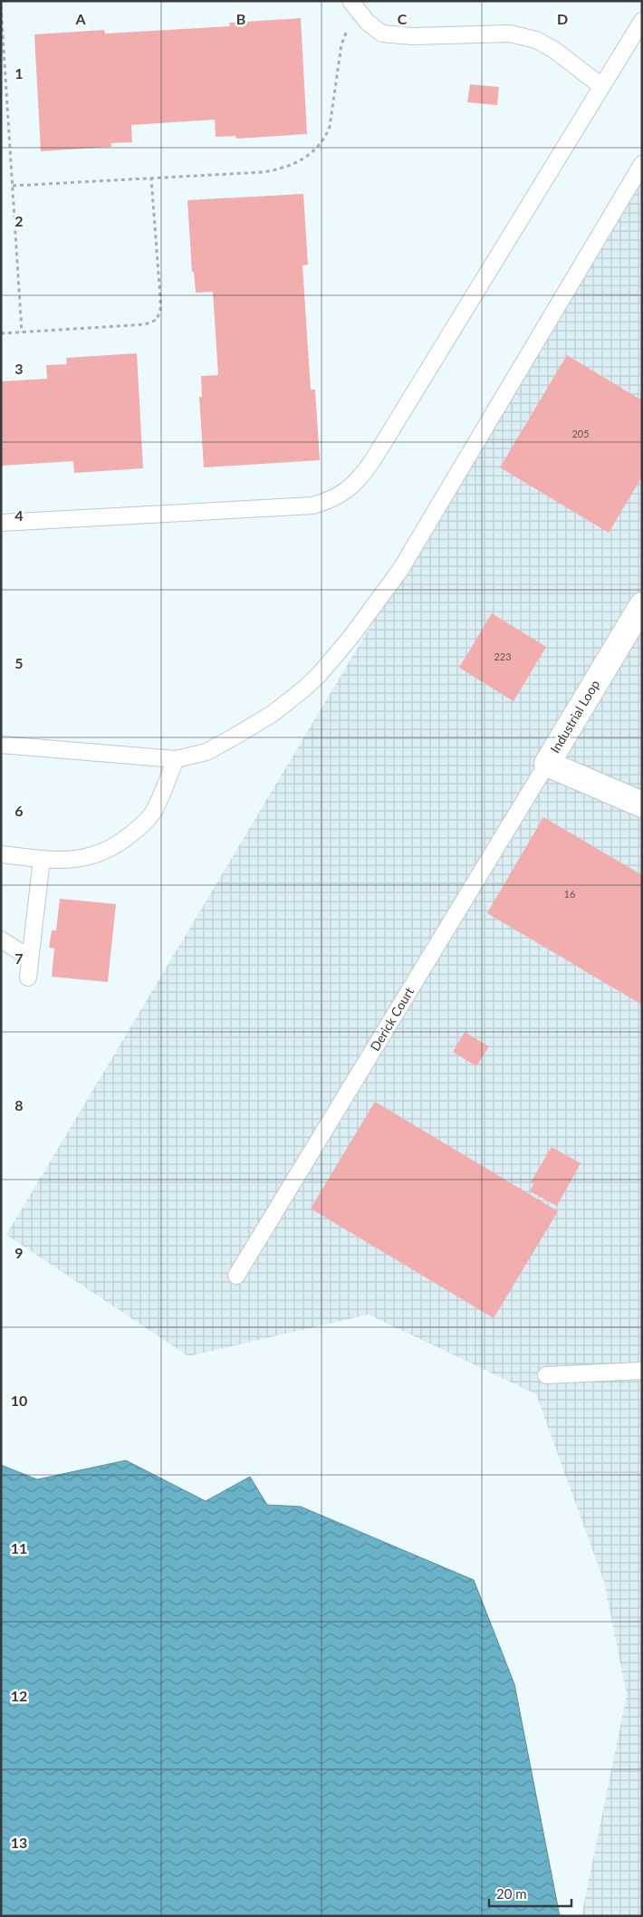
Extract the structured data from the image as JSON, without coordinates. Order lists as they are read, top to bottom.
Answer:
{
  "streets": {
    "street": ["Industrial Loop"],
    "lane": ["Derick Court"]
  },
  "crossings": [
    ["Industrial Loop", "Derick Court"]
  ],
  "house_numbers": ["205", "223", "16"],
  "scale_bar": "20 m",
  "grid": {
    "columns": [
      "A",
      "B",
      "C",
      "D"
    ],
    "rows": [
      "1",
      "2",
      "3",
      "4",
      "5",
      "6",
      "7",
      "8",
      "9",
      "10",
      "11",
      "12",
      "13"
    ]
  }
}
